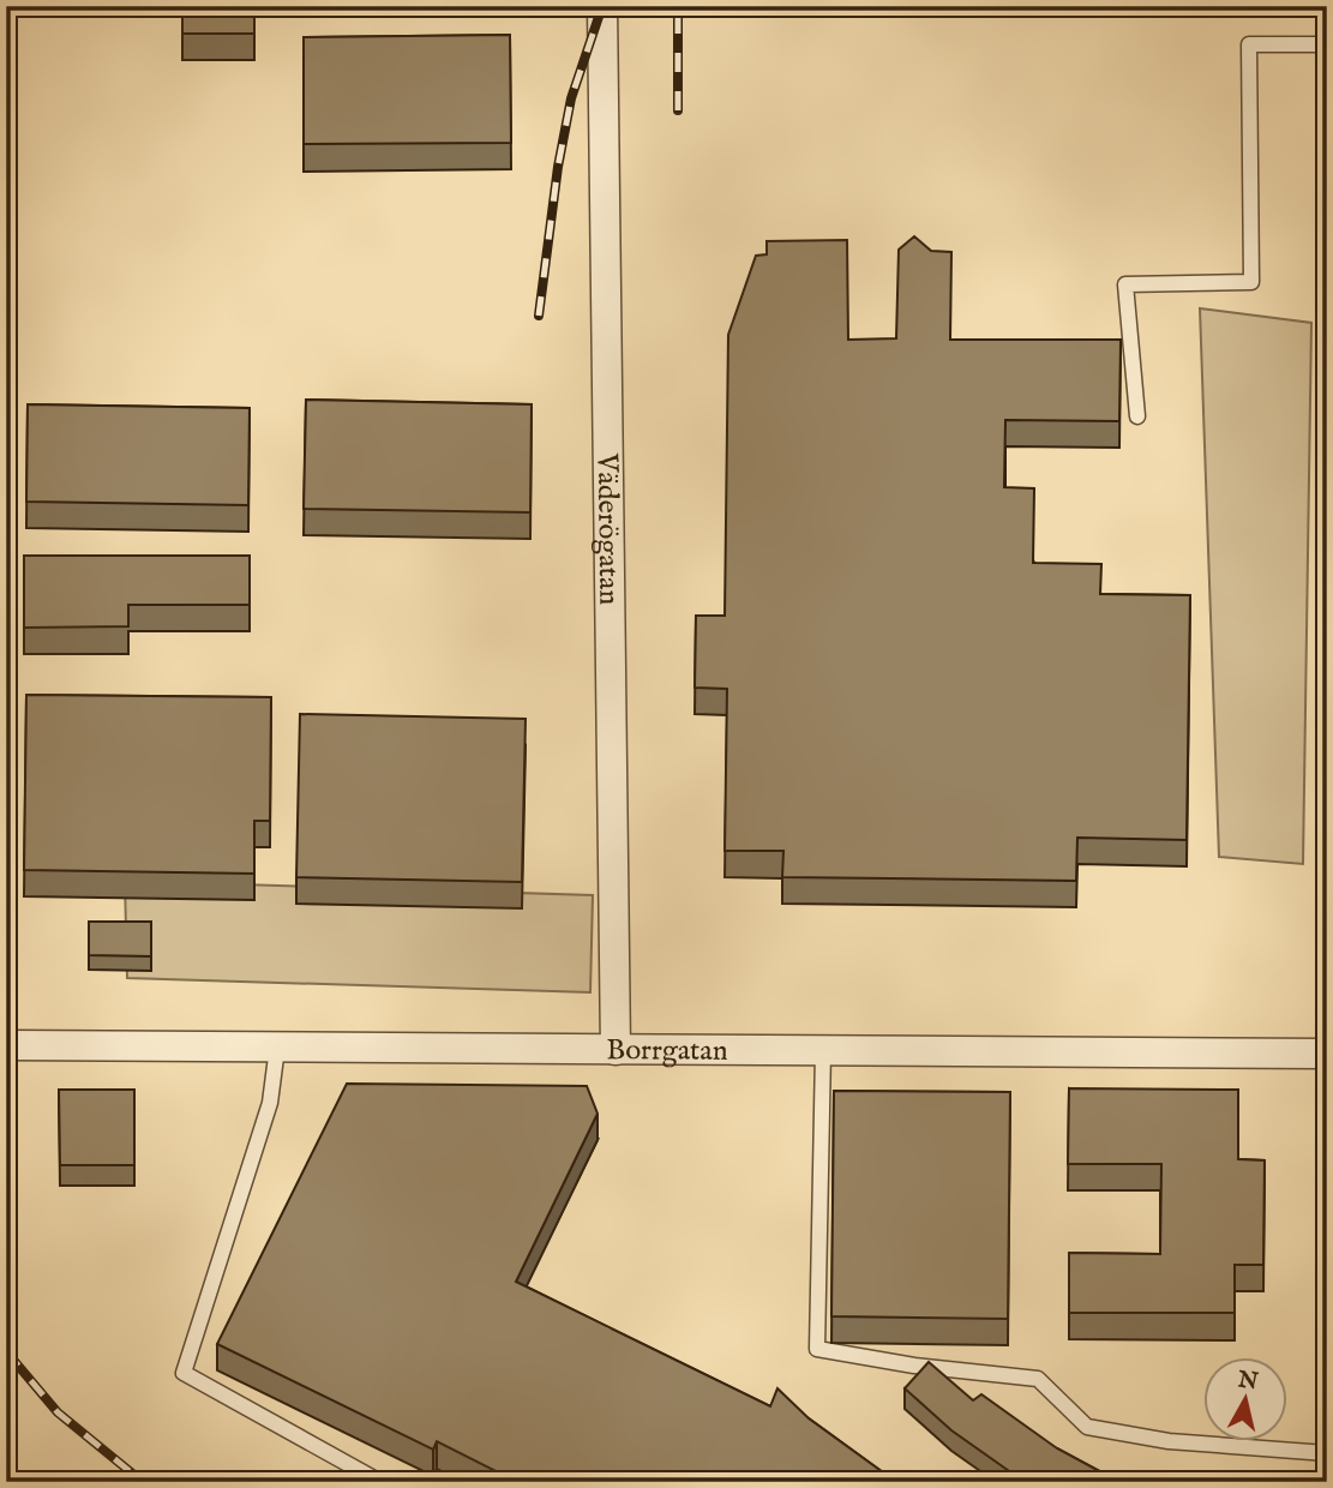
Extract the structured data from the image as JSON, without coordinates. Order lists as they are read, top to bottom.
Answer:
{
  "streets": {
    "street": ["Väderögatan", "Borrgatan"]
  },
  "crossings": [
    ["Väderögatan", "Borrgatan"]
  ],
  "north": "top"
}
